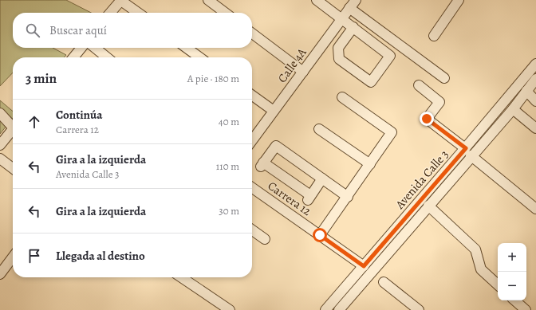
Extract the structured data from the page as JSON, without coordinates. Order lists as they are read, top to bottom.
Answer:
{
  "streets": {
    "street": ["Calle 4A", "Avenida Calle 3", "Carrera 12"]
  },
  "crossings": [
    ["Avenida Calle 3", "Carrera 12"]
  ],
  "page": {
    "search": "Buscar aquí",
    "heading": ["3 min", "A pie · 180 m"],
    "list": [
      ["Continúa", "Carrera 12", "40 m"],
      ["Gira a la izquierda", "Avenida Calle 3", "110 m"],
      ["Gira a la izquierda", "30 m"],
      "Llegada al destino"
    ],
    "map_buttons": ["+", "−"]
  }
}
